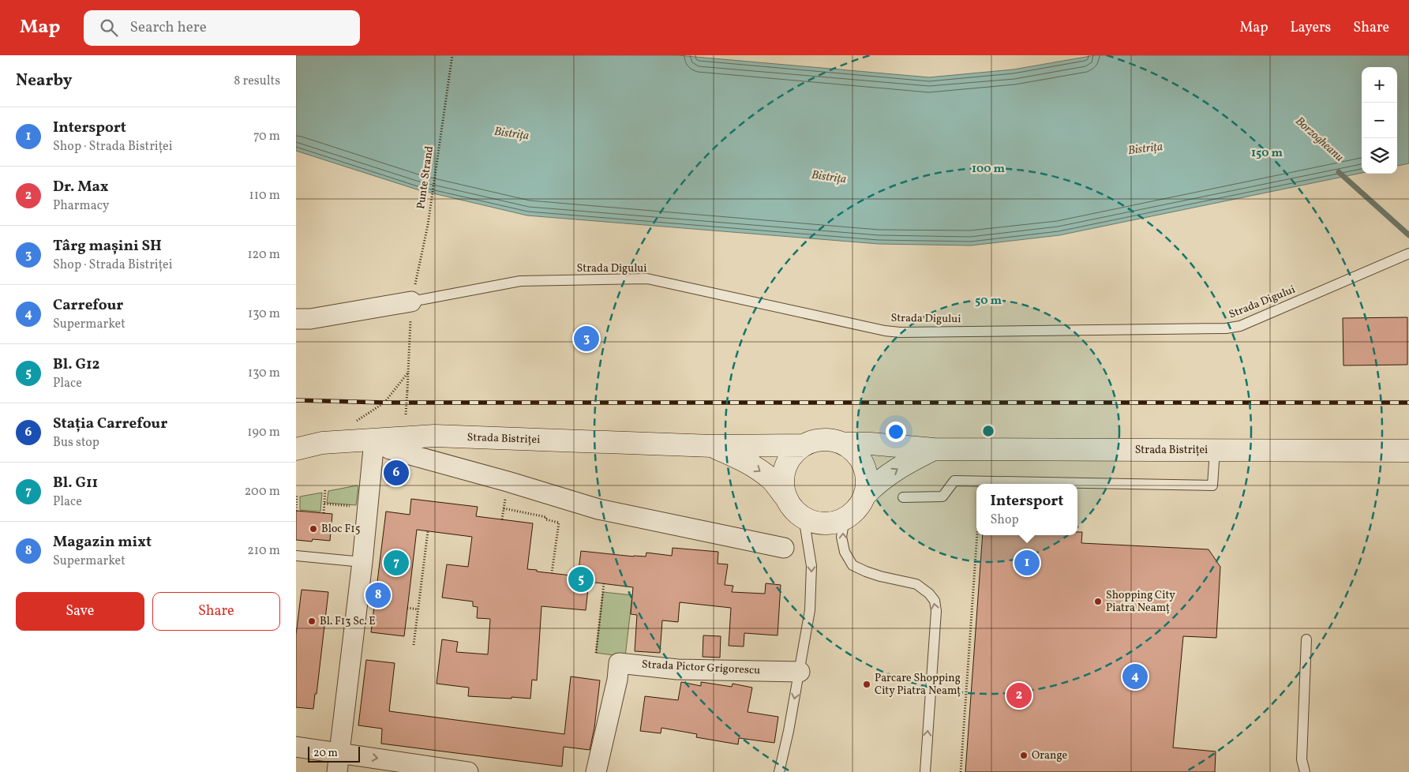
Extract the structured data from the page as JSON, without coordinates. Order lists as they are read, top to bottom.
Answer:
{
  "streets": {
    "main road": ["Strada Bistriței"],
    "street": ["Strada Pictor Grigorescu"],
    "lane": ["Strada Digului"],
    "path": ["Punte Strand"]
  },
  "crossings": [
    ["Punte Strand", "Strada Digului"]
  ],
  "water": ["Bistrița", "Borzogheanu"],
  "places": [
    "Bloc F15",
    "Shopping City Piatra Neamț",
    "Bl. F13 Sc. E",
    "Parcare Shopping City Piatra Neamț",
    "Orange"
  ],
  "scale_bar": "20 m",
  "page": {
    "header": "Map",
    "search": "Search here",
    "nav": ["Map", "Layers", "Share"],
    "heading": ["Nearby", "8 results"],
    "map_buttons": ["+", "−"],
    "list": [
      {
        "mark": "1",
        "name": "Intersport",
        "note": "Shop · Strada Bistriței",
        "value": "70 m"
      },
      {
        "mark": "2",
        "name": "Dr. Max",
        "note": "Pharmacy",
        "value": "110 m"
      },
      {
        "mark": "3",
        "name": "Târg mașini SH",
        "note": "Shop · Strada Bistriței",
        "value": "120 m"
      },
      {
        "mark": "4",
        "name": "Carrefour",
        "note": "Supermarket",
        "value": "130 m"
      },
      {
        "mark": "5",
        "name": "Bl. G12",
        "note": "Place",
        "value": "130 m"
      },
      {
        "mark": "6",
        "name": "Stația Carrefour",
        "note": "Bus stop",
        "value": "190 m"
      },
      {
        "mark": "7",
        "name": "Bl. G11",
        "note": "Place",
        "value": "200 m"
      },
      {
        "mark": "8",
        "name": "Magazin mixt",
        "note": "Supermarket",
        "value": "210 m"
      }
    ],
    "pins": [
      "3",
      "6",
      "1",
      "7",
      "5",
      "8",
      "4",
      "2"
    ],
    "popup": ["Intersport", "Shop"],
    "buttons": ["Save", "Share"],
    "scale": "20 m"
  },
  "rings": ["150 m", "100 m", "50 m"]
}
